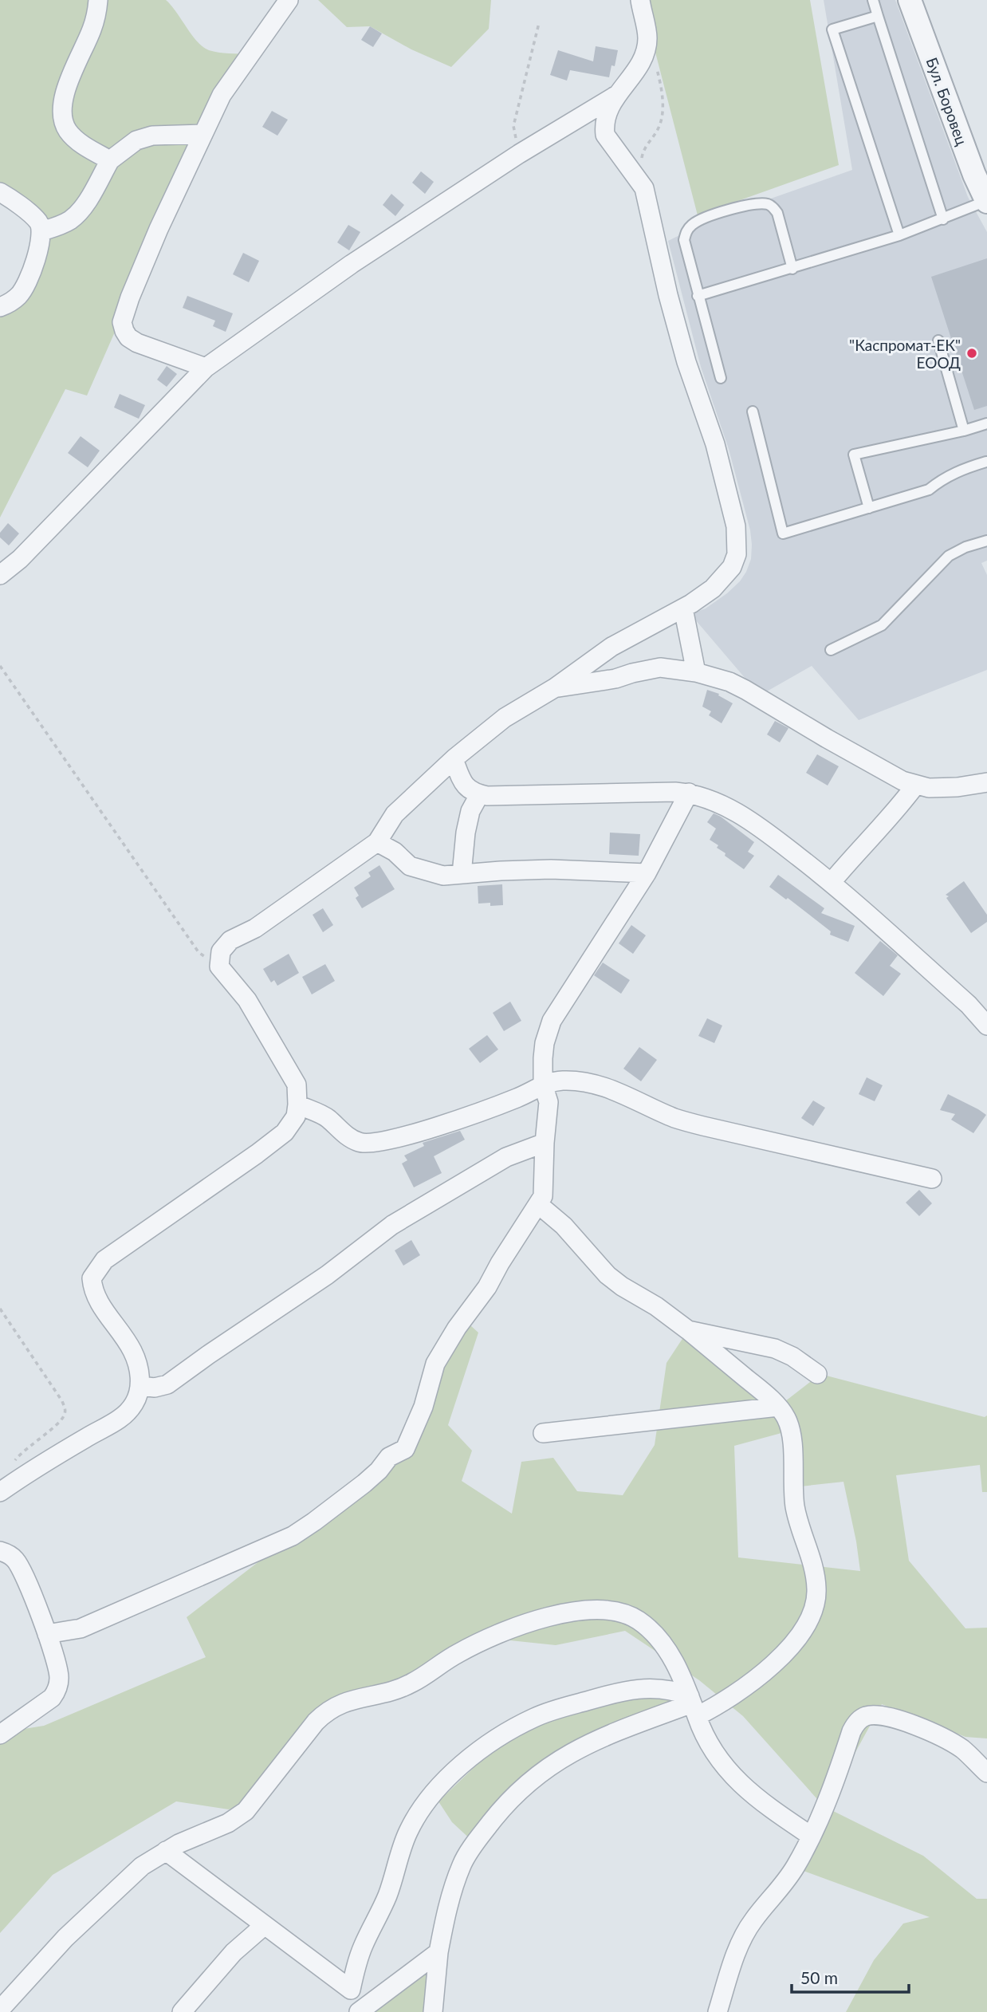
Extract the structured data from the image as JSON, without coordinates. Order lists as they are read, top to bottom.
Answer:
{
  "streets": {
    "street": ["Бул. Боровец"]
  },
  "places": ["\"Каспромат-ЕК\" ЕООД"],
  "scale_bar": "50 m"
}
